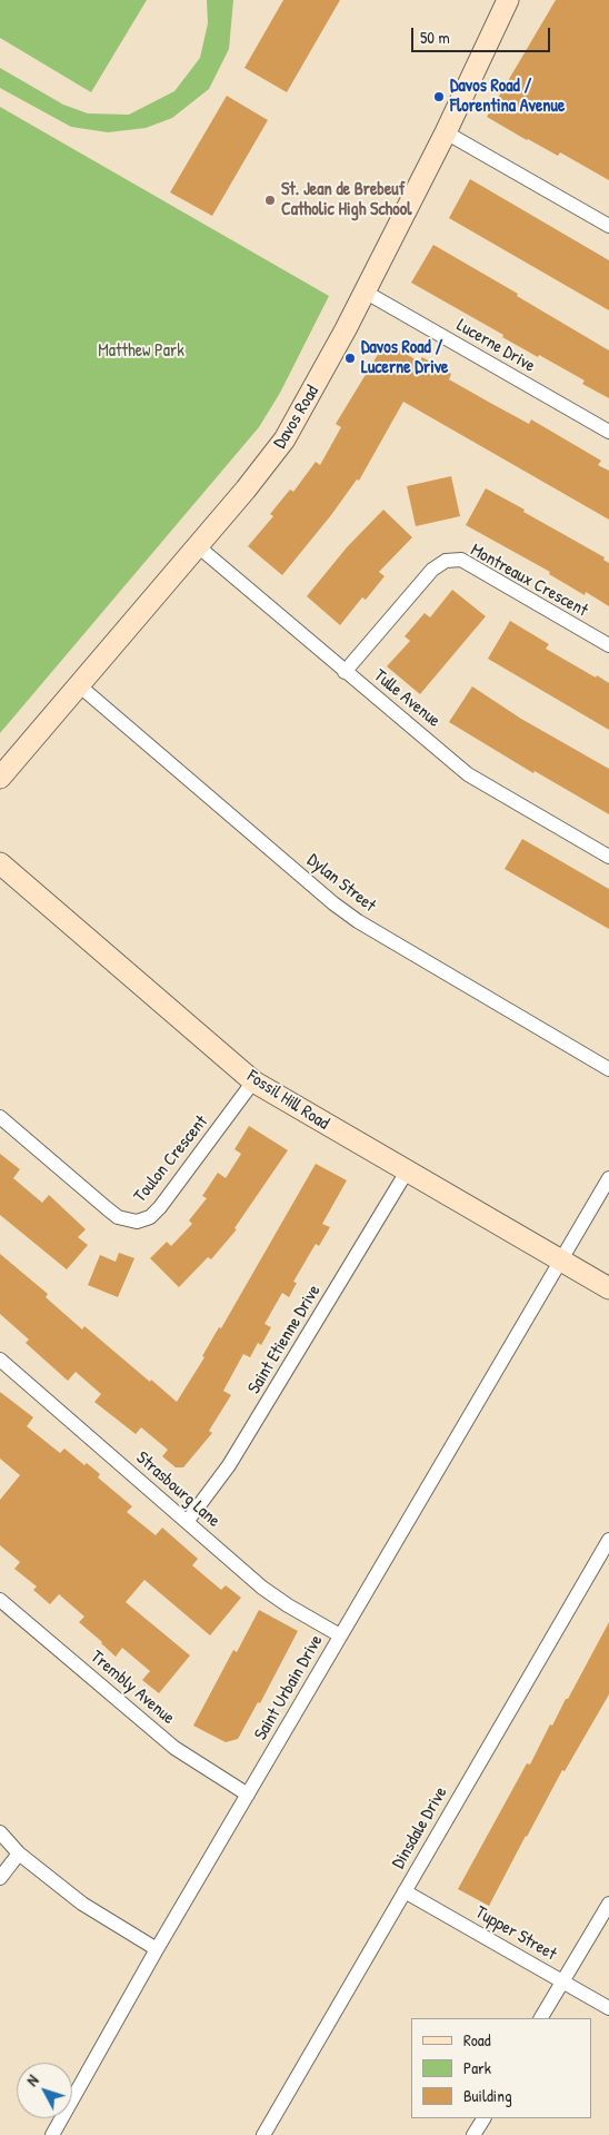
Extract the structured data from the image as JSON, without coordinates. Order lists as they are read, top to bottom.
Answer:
{
  "streets": {
    "street": [
      "Lucerne Drive",
      "Davos Road",
      "Montreaux Crescent",
      "Tulle Avenue",
      "Dylan Street",
      "Fossil Hill Road",
      "Toulon Crescent",
      "Saint Etienne Drive",
      "Strasbourg Lane",
      "Trembly Avenue",
      "Saint Urbain Drive",
      "Dinsdale Drive",
      "Tupper Street"
    ]
  },
  "crossings": [
    ["Lucerne Drive", "Davos Road"],
    ["Davos Road", "Tulle Avenue"],
    ["Davos Road", "Dylan Street"],
    ["Montreaux Crescent", "Tulle Avenue"],
    ["Fossil Hill Road", "Toulon Crescent"],
    ["Fossil Hill Road", "Saint Etienne Drive"],
    ["Fossil Hill Road", "Saint Urbain Drive"],
    ["Saint Etienne Drive", "Strasbourg Lane"],
    ["Strasbourg Lane", "Saint Urbain Drive"],
    ["Trembly Avenue", "Saint Urbain Drive"],
    ["Dinsdale Drive", "Tupper Street"]
  ],
  "parks": ["Matthew Park"],
  "places": ["Davos Road / Florentina Avenue", "St. Jean de Brebeuf Catholic High School", "Davos Road / Lucerne Drive"],
  "legend": ["Road", "Park", "Building"],
  "scale_bar": "50 m",
  "north": "top left"
}
